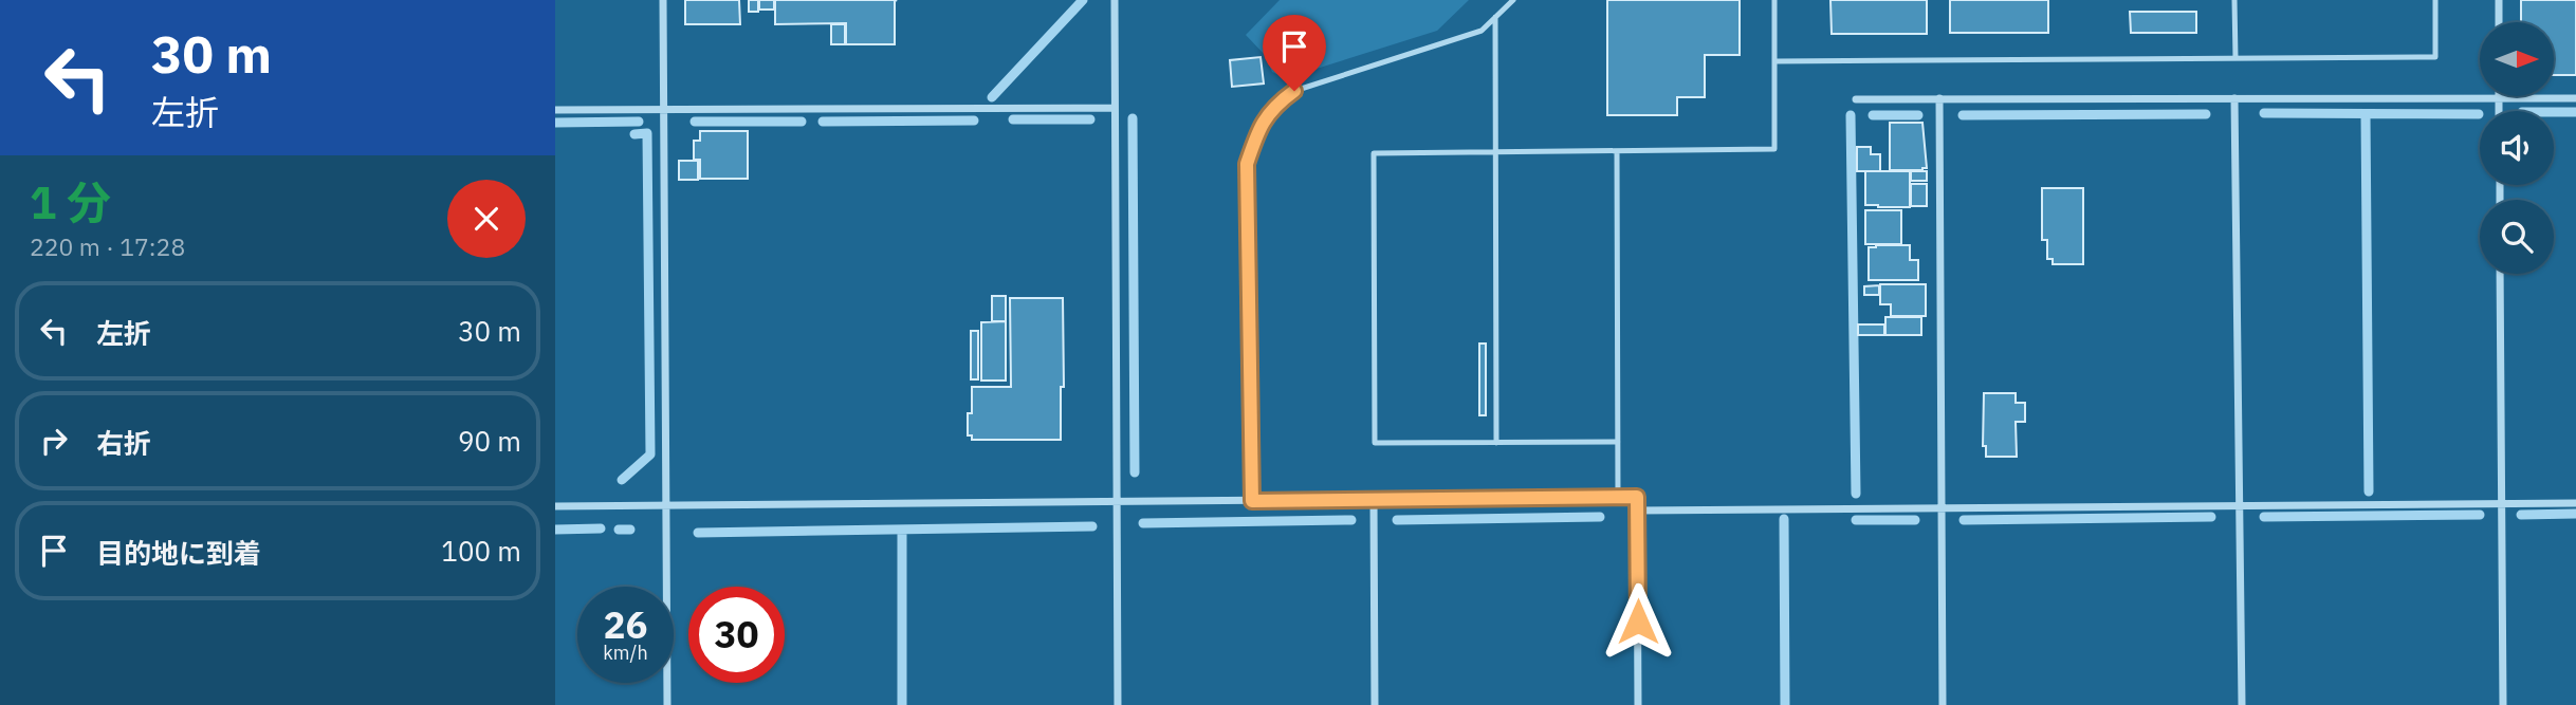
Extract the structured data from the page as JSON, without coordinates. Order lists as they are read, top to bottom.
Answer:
{
  "north": "right",
  "page": {
    "turn": ["30 m", "左折"],
    "heading": ["1 分", "220 m · 17:28"],
    "list": [
      {
        "name": "左折",
        "value": "30 m"
      },
      {
        "name": "右折",
        "value": "90 m"
      },
      {
        "name": "目的地に到着",
        "value": "100 m"
      }
    ],
    "speed": "26 km/h",
    "limit": "30"
  }
}
